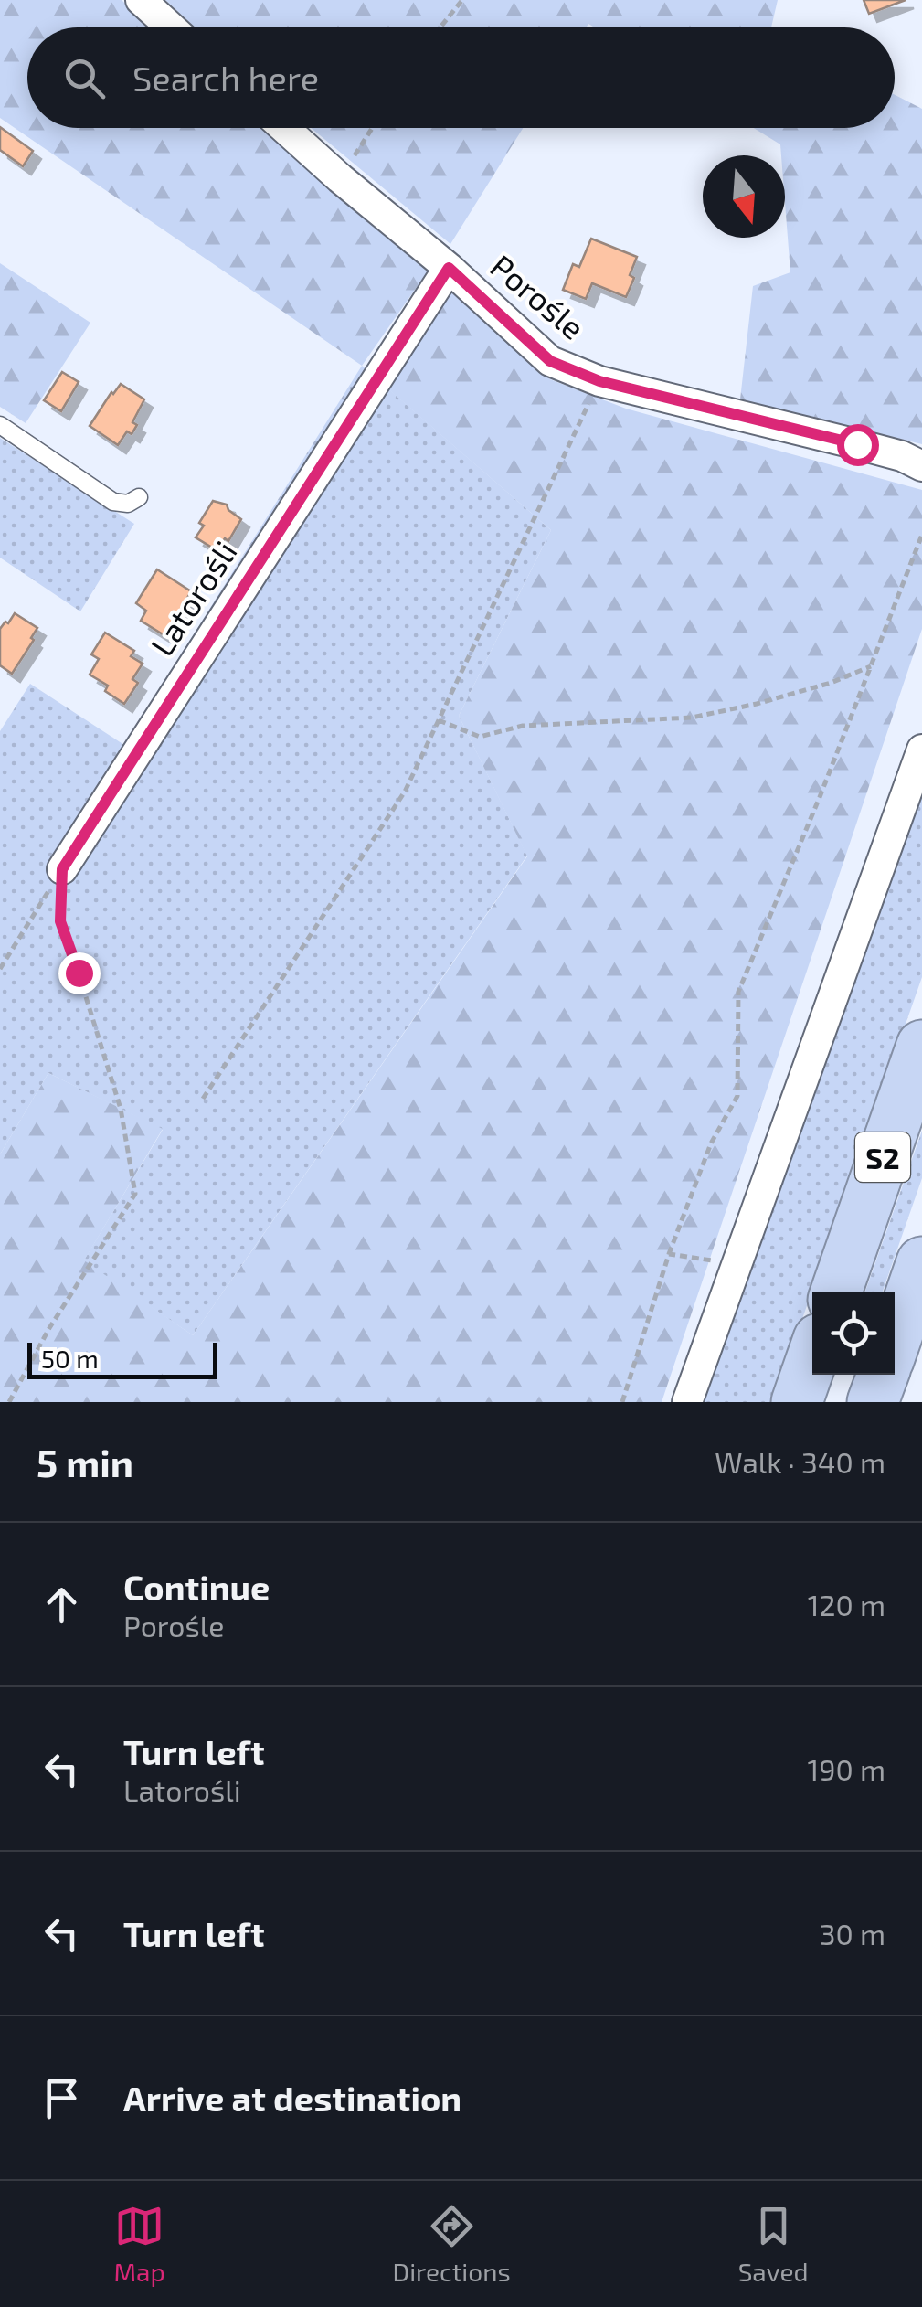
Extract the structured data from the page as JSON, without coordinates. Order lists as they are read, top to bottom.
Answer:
{
  "streets": {
    "highway": ["S2"],
    "street": ["Porośle", "Latorośli"]
  },
  "crossings": [
    ["Porośle", "Latorośli"]
  ],
  "scale_bar": "50 m",
  "north": "bottom",
  "page": {
    "search": "Search here",
    "scale": "50 m",
    "heading": ["5 min", "Walk · 340 m"],
    "list": [
      ["Continue", "Porośle", "120 m"],
      ["Turn left", "Latorośli", "190 m"],
      ["Turn left", "30 m"],
      "Arrive at destination"
    ],
    "nav": ["Map", "Directions", "Saved"]
  }
}
